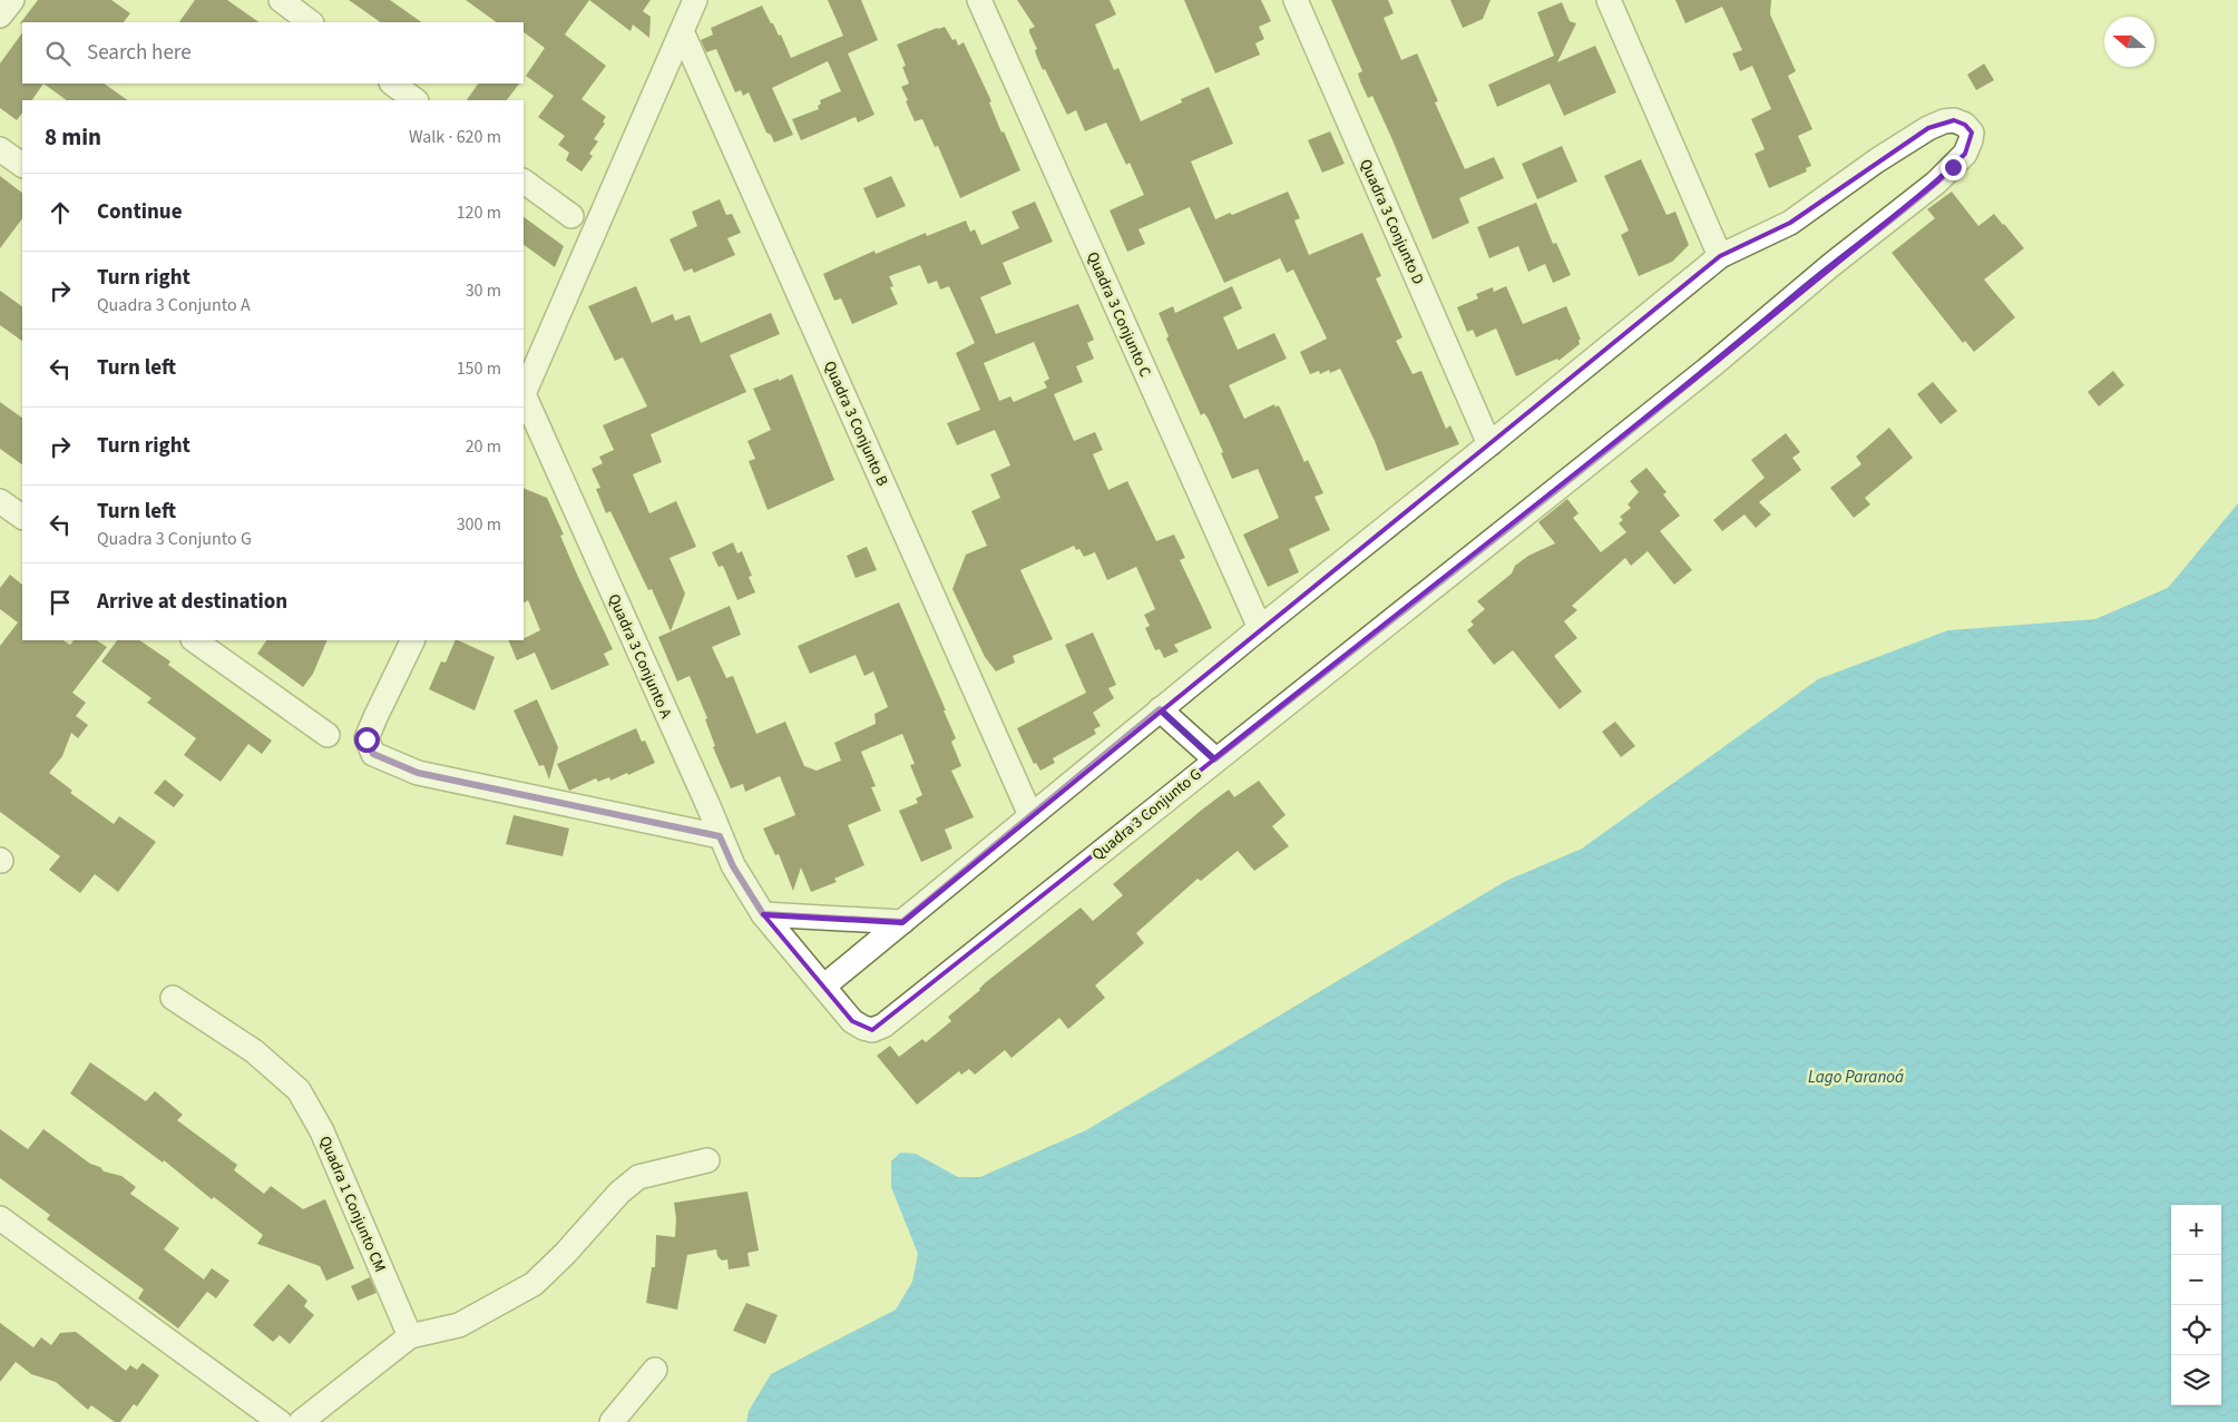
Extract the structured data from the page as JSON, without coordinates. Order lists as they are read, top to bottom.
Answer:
{
  "streets": {
    "street": [
      "Quadra 3 Conjunto D",
      "Quadra 3 Conjunto C",
      "Quadra 3 Conjunto B",
      "Quadra 3 Conjunto A",
      "Quadra 3 Conjunto G",
      "Quadra 1 Conjunto CM"
    ]
  },
  "crossings": [
    ["Quadra 3 Conjunto A", "Quadra 3 Conjunto G"]
  ],
  "water": ["Lago Paranoá"],
  "north": "left",
  "page": {
    "search": "Search here",
    "heading": ["8 min", "Walk · 620 m"],
    "list": [
      ["Continue", "120 m"],
      ["Turn right", "Quadra 3 Conjunto A", "30 m"],
      ["Turn left", "150 m"],
      ["Turn right", "20 m"],
      ["Turn left", "Quadra 3 Conjunto G", "300 m"],
      "Arrive at destination"
    ],
    "map_buttons": ["+", "−"]
  }
}
